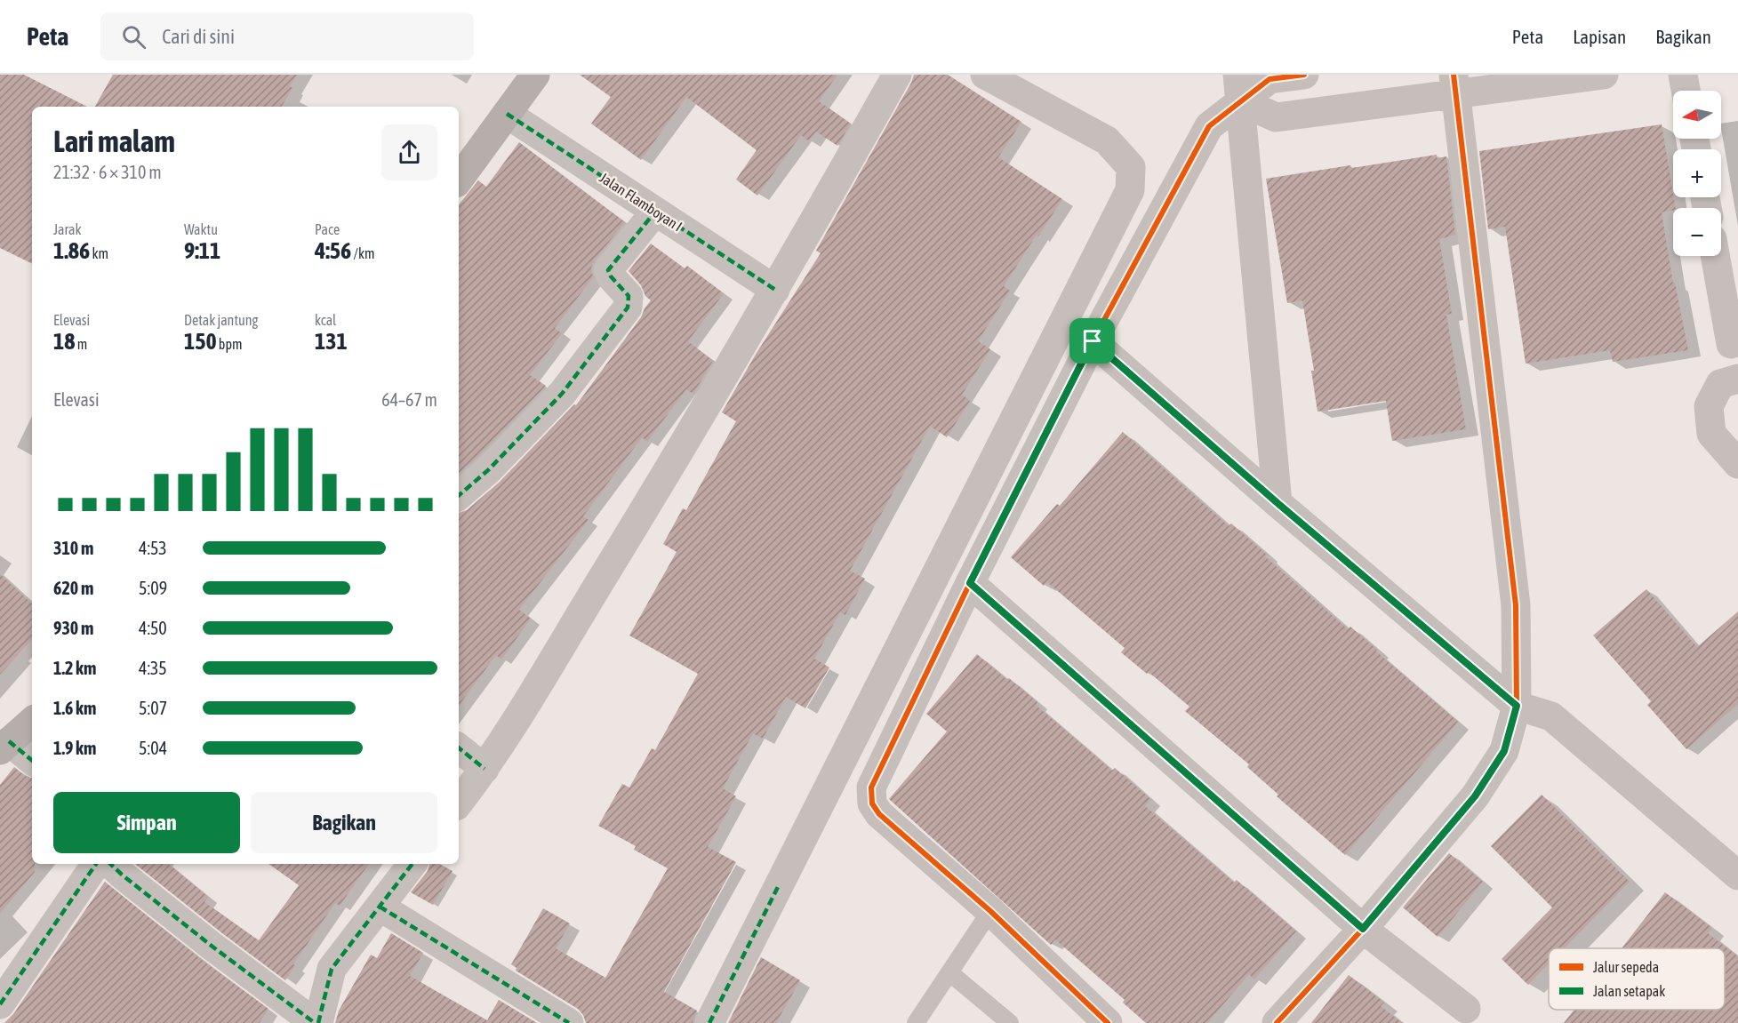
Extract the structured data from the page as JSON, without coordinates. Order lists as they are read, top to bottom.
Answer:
{
  "streets": {
    "street": ["Jalan Flamboyan I"]
  },
  "legend": ["Jalur sepeda", "Jalan setapak"],
  "north": "left",
  "page": {
    "header": "Peta",
    "search": "Cari di sini",
    "nav": ["Peta", "Lapisan", "Bagikan"],
    "map_buttons": ["+", "−"],
    "heading": ["Lari malam", "21:32 · 6 × 310 m"],
    "stats": [
      ["Jarak", "1.86 km"],
      ["Waktu", "9:11"],
      ["Pace", "4:56 /km"],
      ["Elevasi", "18 m"],
      ["Detak jantung", "150 bpm"],
      ["kcal", "131"]
    ],
    "chart": ["Elevasi", "64–67 m"],
    "list": [
      {
        "name": "310 m",
        "note": "4:53"
      },
      {
        "name": "620 m",
        "note": "5:09"
      },
      {
        "name": "930 m",
        "note": "4:50"
      },
      {
        "name": "1.2 km",
        "note": "4:35"
      },
      {
        "name": "1.6 km",
        "note": "5:07"
      },
      {
        "name": "1.9 km",
        "note": "5:04"
      }
    ],
    "buttons": ["Simpan", "Bagikan"]
  }
}
